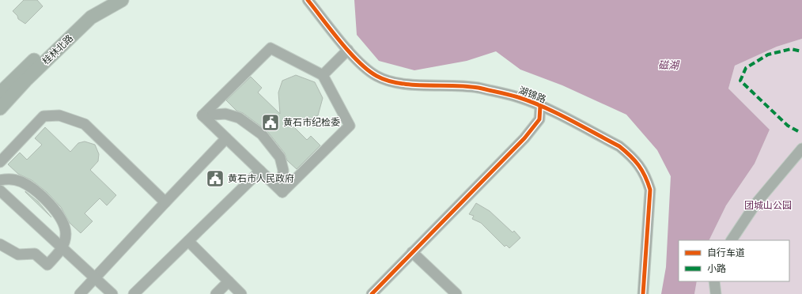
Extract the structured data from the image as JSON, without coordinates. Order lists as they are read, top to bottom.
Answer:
{
  "streets": {
    "main road": ["桂林北路"],
    "street": ["湖锦路"]
  },
  "water": ["磁湖"],
  "parks": ["团城山公园"],
  "places": {
    "public building": ["黄石市纪检委", "黄石市人民政府"]
  },
  "legend": ["自行车道", "小路"]
}
